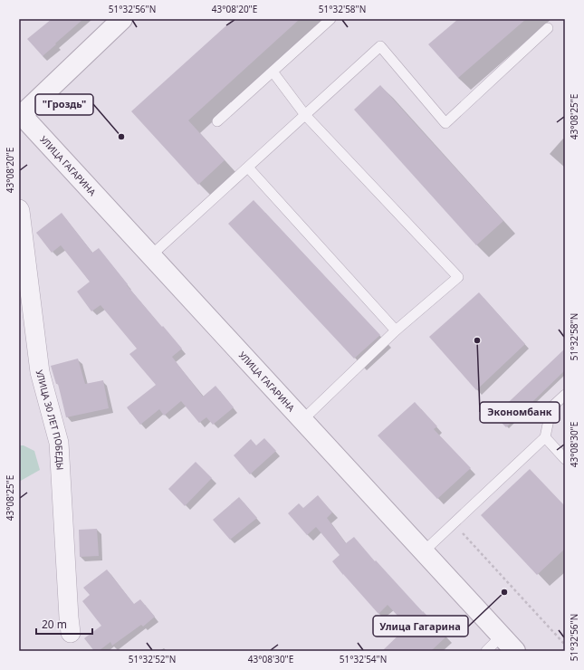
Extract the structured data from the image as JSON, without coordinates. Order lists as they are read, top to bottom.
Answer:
{
  "streets": {
    "street": ["УЛИЦА ГАГАРИНА", "УЛИЦА 30 ЛЕТ ПОБЕДЫ"]
  },
  "places": ["\"Гроздь\"", "Экономбанк", "Улица Гагарина"],
  "scale_bar": "20 m",
  "coordinates": [
    "51°32'56\"N",
    "43°08'20\"E",
    "51°32'58\"N",
    "43°08'25\"E",
    "43°08'30\"E",
    "51°32'52\"N",
    "51°32'54\"N"
  ]
}
